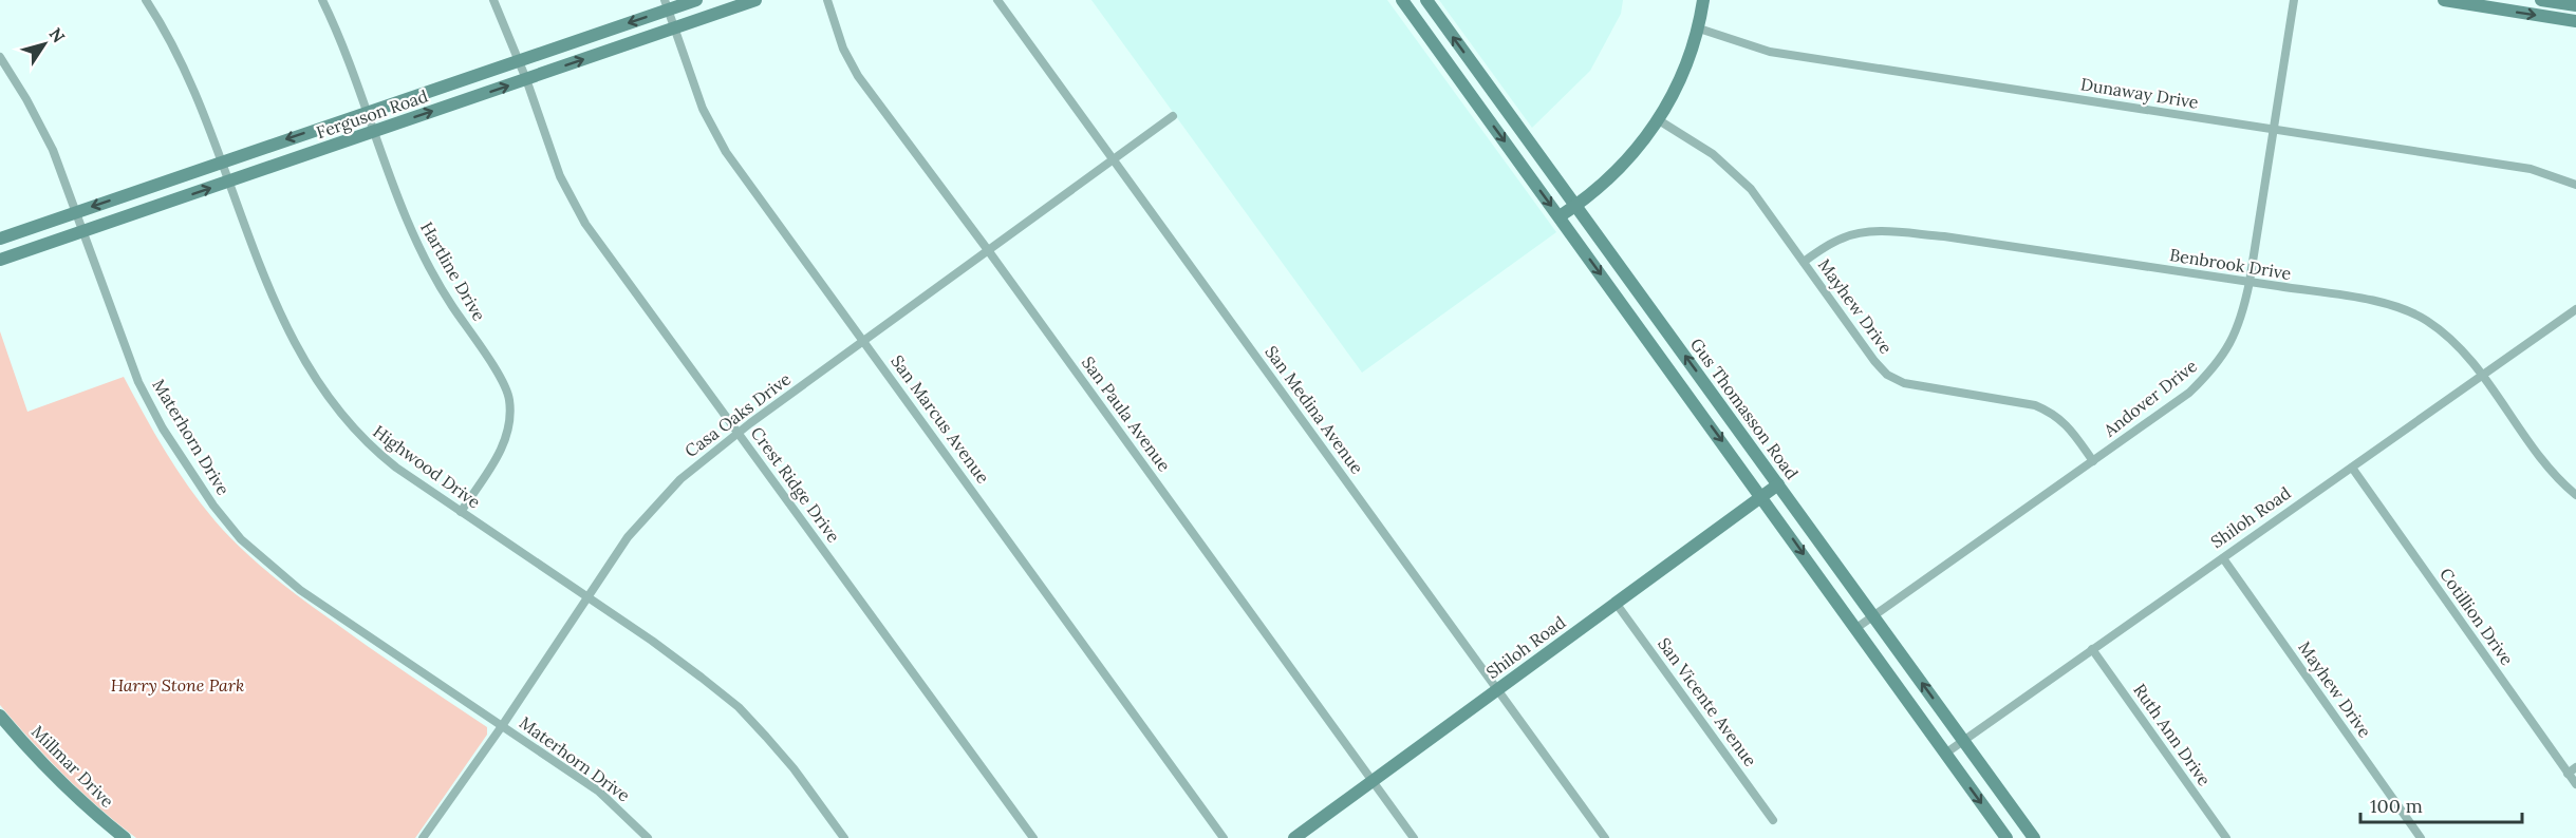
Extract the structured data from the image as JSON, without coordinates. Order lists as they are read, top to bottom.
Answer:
{
  "streets": {
    "main road": [
      "Ferguson Road",
      "Gus Thomasson Road",
      "Shiloh Road",
      "Millmar Drive"
    ],
    "street": [
      "Dunaway Drive",
      "Benbrook Drive",
      "Hartline Drive",
      "Mayhew Drive",
      "Andover Drive",
      "San Medina Avenue",
      "San Paula Avenue",
      "Casa Oaks Drive",
      "San Marcus Avenue",
      "Materhorn Drive",
      "Highwood Drive",
      "Crest Ridge Drive",
      "Cotillion Drive",
      "San Vicente Avenue",
      "Ruth Ann Drive"
    ]
  },
  "crossings": [
    ["Dunaway Drive", "Andover Drive"],
    ["Ferguson Road", "Hartline Drive"],
    ["Ferguson Road", "San Marcus Avenue"],
    ["Ferguson Road", "Materhorn Drive"],
    ["Ferguson Road", "Highwood Drive"],
    ["Ferguson Road", "Crest Ridge Drive"],
    ["Benbrook Drive", "Mayhew Drive"],
    ["Benbrook Drive", "Andover Drive"],
    ["Benbrook Drive", "Shiloh Road"],
    ["Hartline Drive", "Highwood Drive"],
    ["Mayhew Drive", "Andover Drive"],
    ["Mayhew Drive", "Shiloh Road"],
    ["Andover Drive", "Gus Thomasson Road"],
    ["Gus Thomasson Road", "Shiloh Road"],
    ["San Medina Avenue", "Casa Oaks Drive"],
    ["San Medina Avenue", "Shiloh Road"],
    ["San Paula Avenue", "Casa Oaks Drive"],
    ["San Paula Avenue", "Shiloh Road"],
    ["Casa Oaks Drive", "San Marcus Avenue"],
    ["Casa Oaks Drive", "Materhorn Drive"],
    ["Casa Oaks Drive", "Highwood Drive"],
    ["Casa Oaks Drive", "Crest Ridge Drive"],
    ["Shiloh Road", "Cotillion Drive"],
    ["Shiloh Road", "San Vicente Avenue"],
    ["Shiloh Road", "Ruth Ann Drive"]
  ],
  "parks": ["Harry Stone Park"],
  "scale_bar": "100 m",
  "north": "top right"
}
